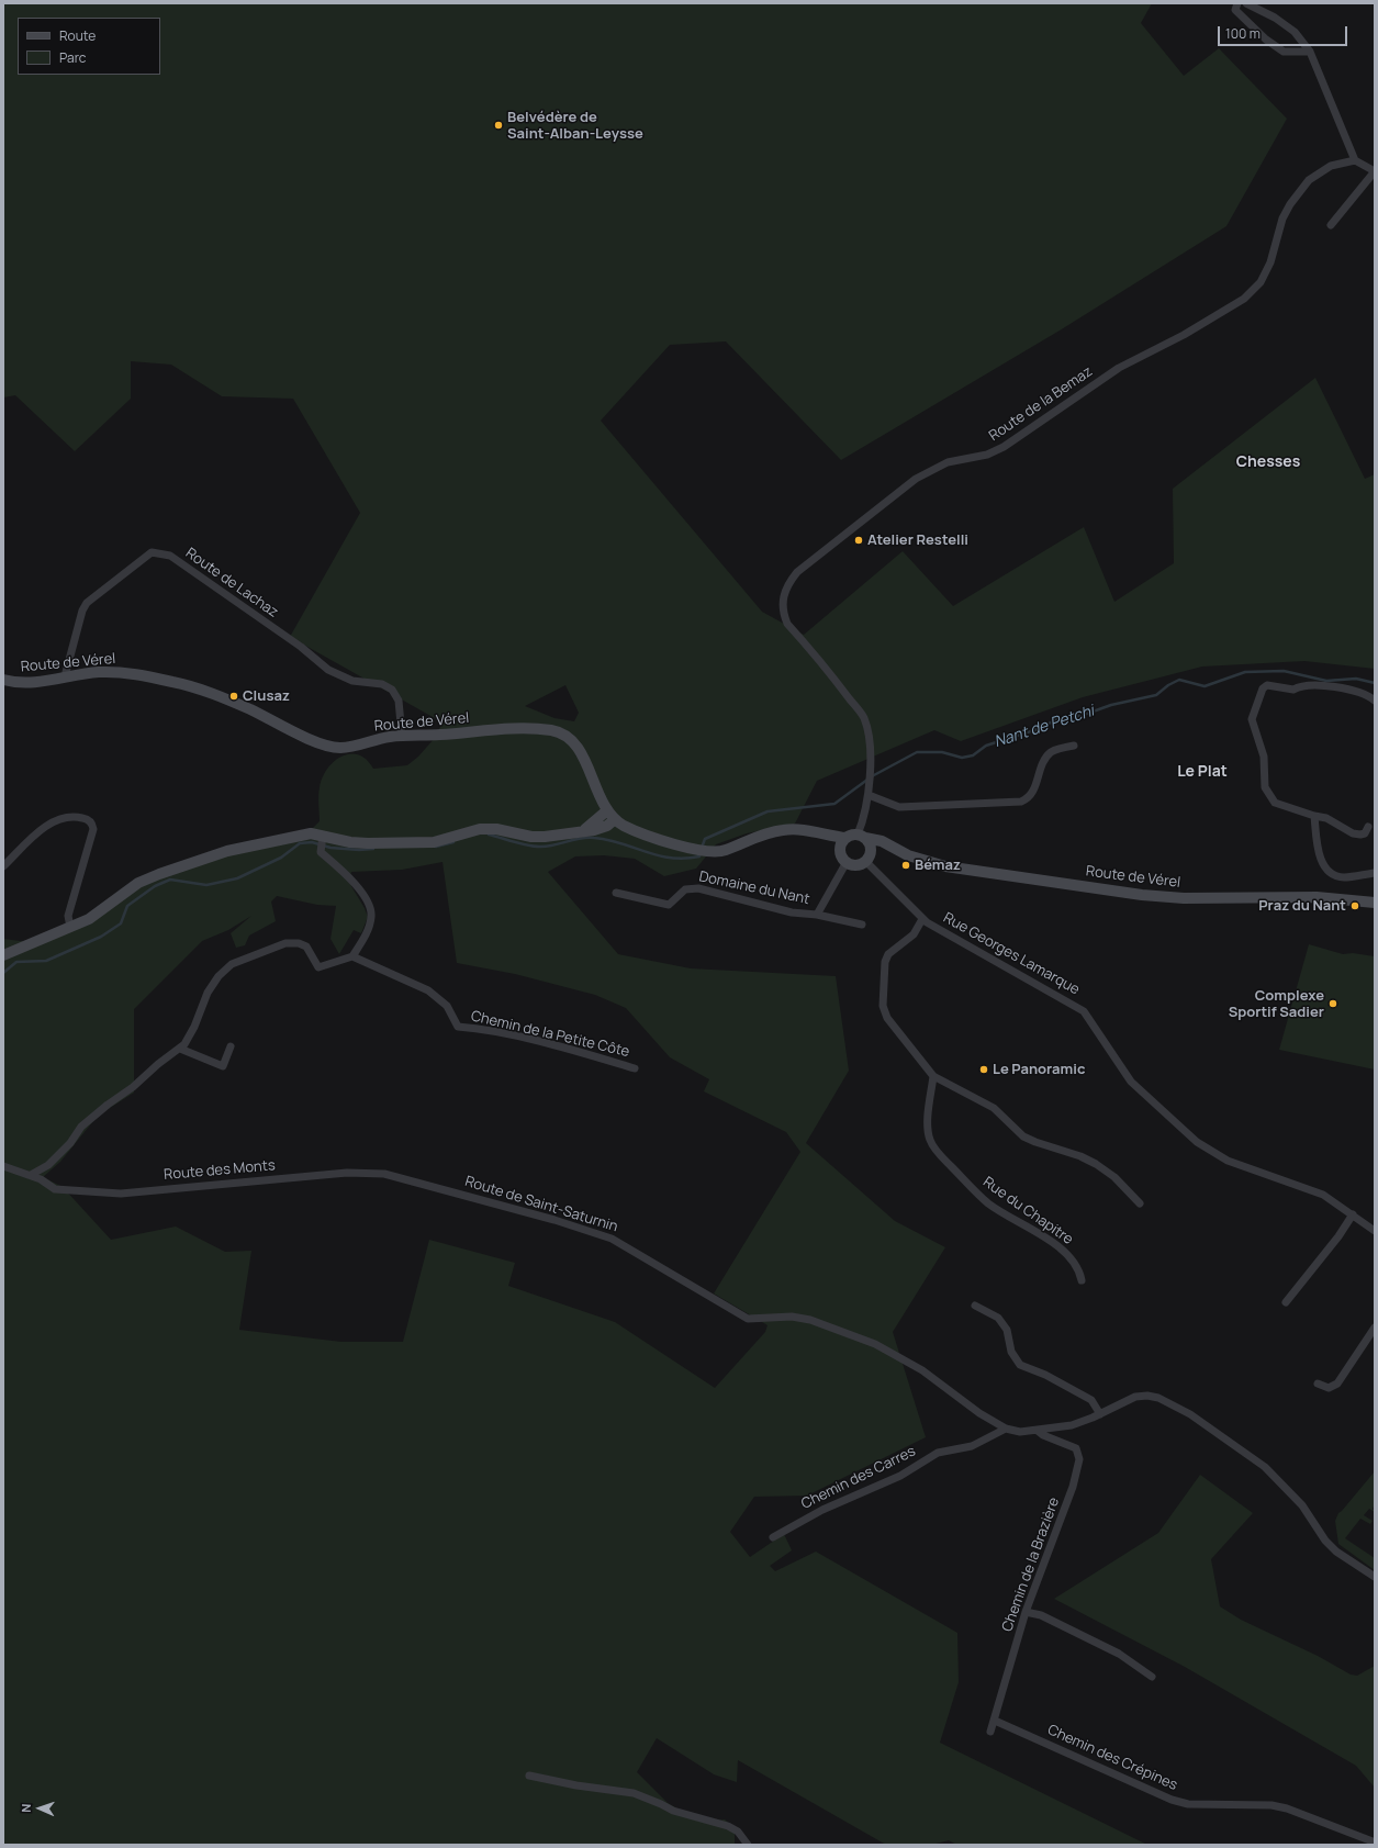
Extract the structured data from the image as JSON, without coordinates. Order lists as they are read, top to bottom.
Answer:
{
  "streets": {
    "street": [
      "Route de la Bemaz",
      "Route de Lachaz",
      "Route de Vérel",
      "Domaine du Nant",
      "Rue Georges Lamarque",
      "Chemin de la Petite Côte",
      "Route des Monts",
      "Route de Saint-Saturnin",
      "Rue du Chapitre",
      "Chemin des Carres",
      "Chemin de la Brazière",
      "Chemin des Crépines"
    ]
  },
  "crossings": [
    ["Route de la Bemaz", "Route de Vérel"],
    ["Route de la Bemaz", "Domaine du Nant"],
    ["Route de la Bemaz", "Rue Georges Lamarque"],
    ["Route de Lachaz", "Route de Vérel"],
    ["Route de Vérel", "Domaine du Nant"],
    ["Route de Vérel", "Rue Georges Lamarque"],
    ["Domaine du Nant", "Rue Georges Lamarque"],
    ["Route des Monts", "Route de Saint-Saturnin"],
    ["Route de Saint-Saturnin", "Chemin des Carres"],
    ["Route de Saint-Saturnin", "Chemin de la Brazière"],
    ["Chemin de la Brazière", "Chemin des Crépines"]
  ],
  "districts": ["Chesses", "Le Plat"],
  "water": ["Nant de Petchi"],
  "places": [
    "Belvédère de Saint-Alban-Leysse",
    "Atelier Restelli",
    "Clusaz",
    "Bémaz",
    "Praz du Nant",
    "Complexe Sportif Sadier",
    "Le Panoramic"
  ],
  "legend": ["Route", "Parc"],
  "scale_bar": "100 m",
  "north": "left"
}
